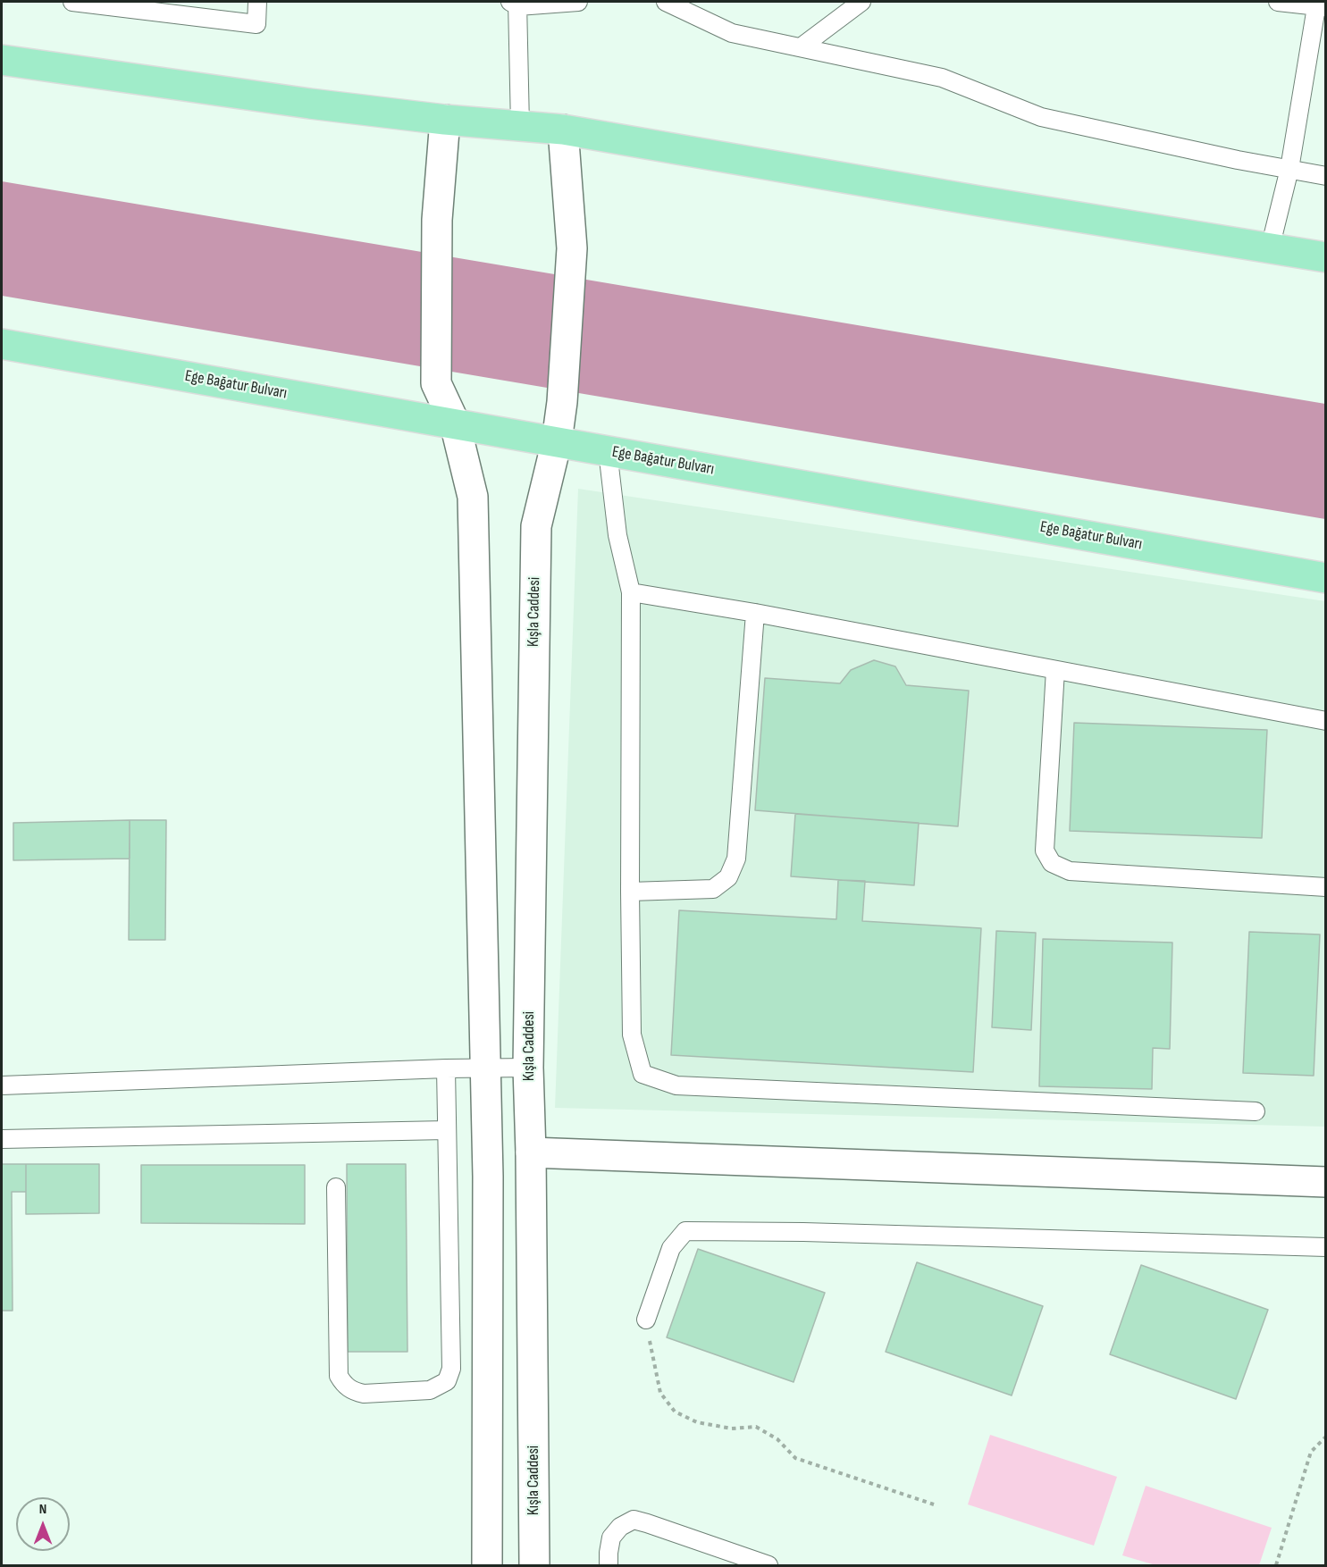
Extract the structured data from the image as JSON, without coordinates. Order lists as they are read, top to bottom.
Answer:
{
  "streets": {
    "main road": ["Ege Bağatur Bulvarı", "Kışla Caddesi"]
  },
  "crossings": [
    ["Ege Bağatur Bulvarı", "Kışla Caddesi"]
  ],
  "north": "top"
}
